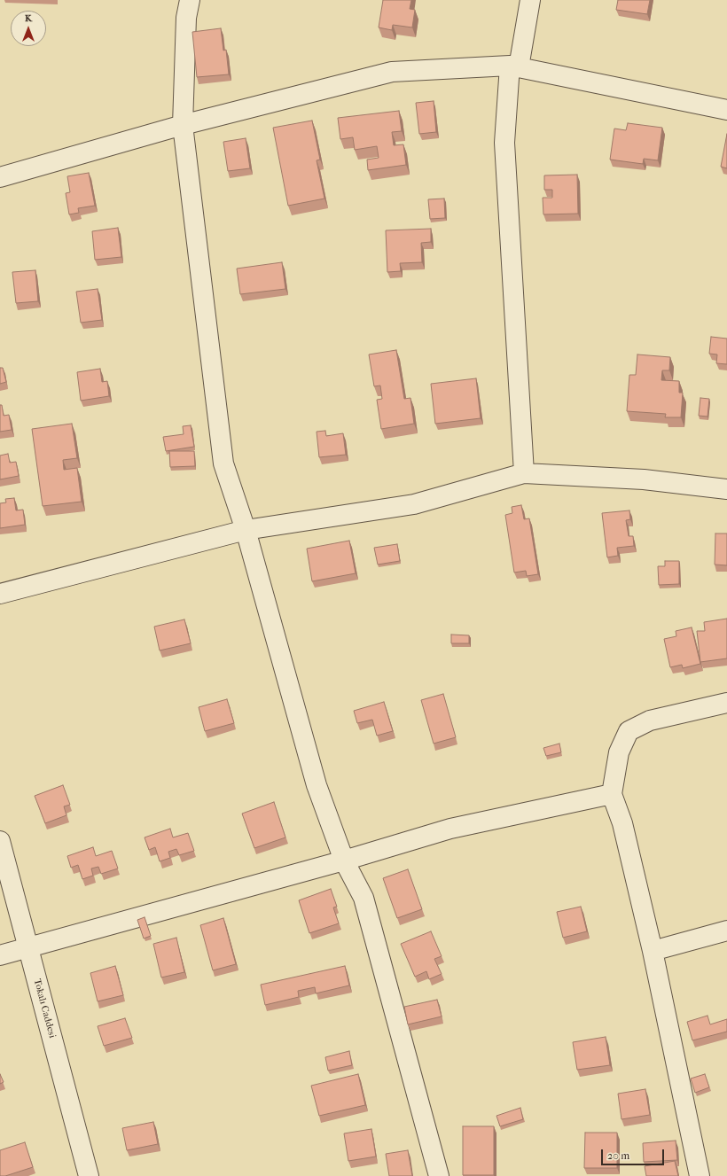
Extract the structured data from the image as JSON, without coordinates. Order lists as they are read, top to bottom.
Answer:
{
  "streets": {
    "street": ["Tokalı Caddesi"]
  },
  "scale_bar": "20 m",
  "north": "top"
}
